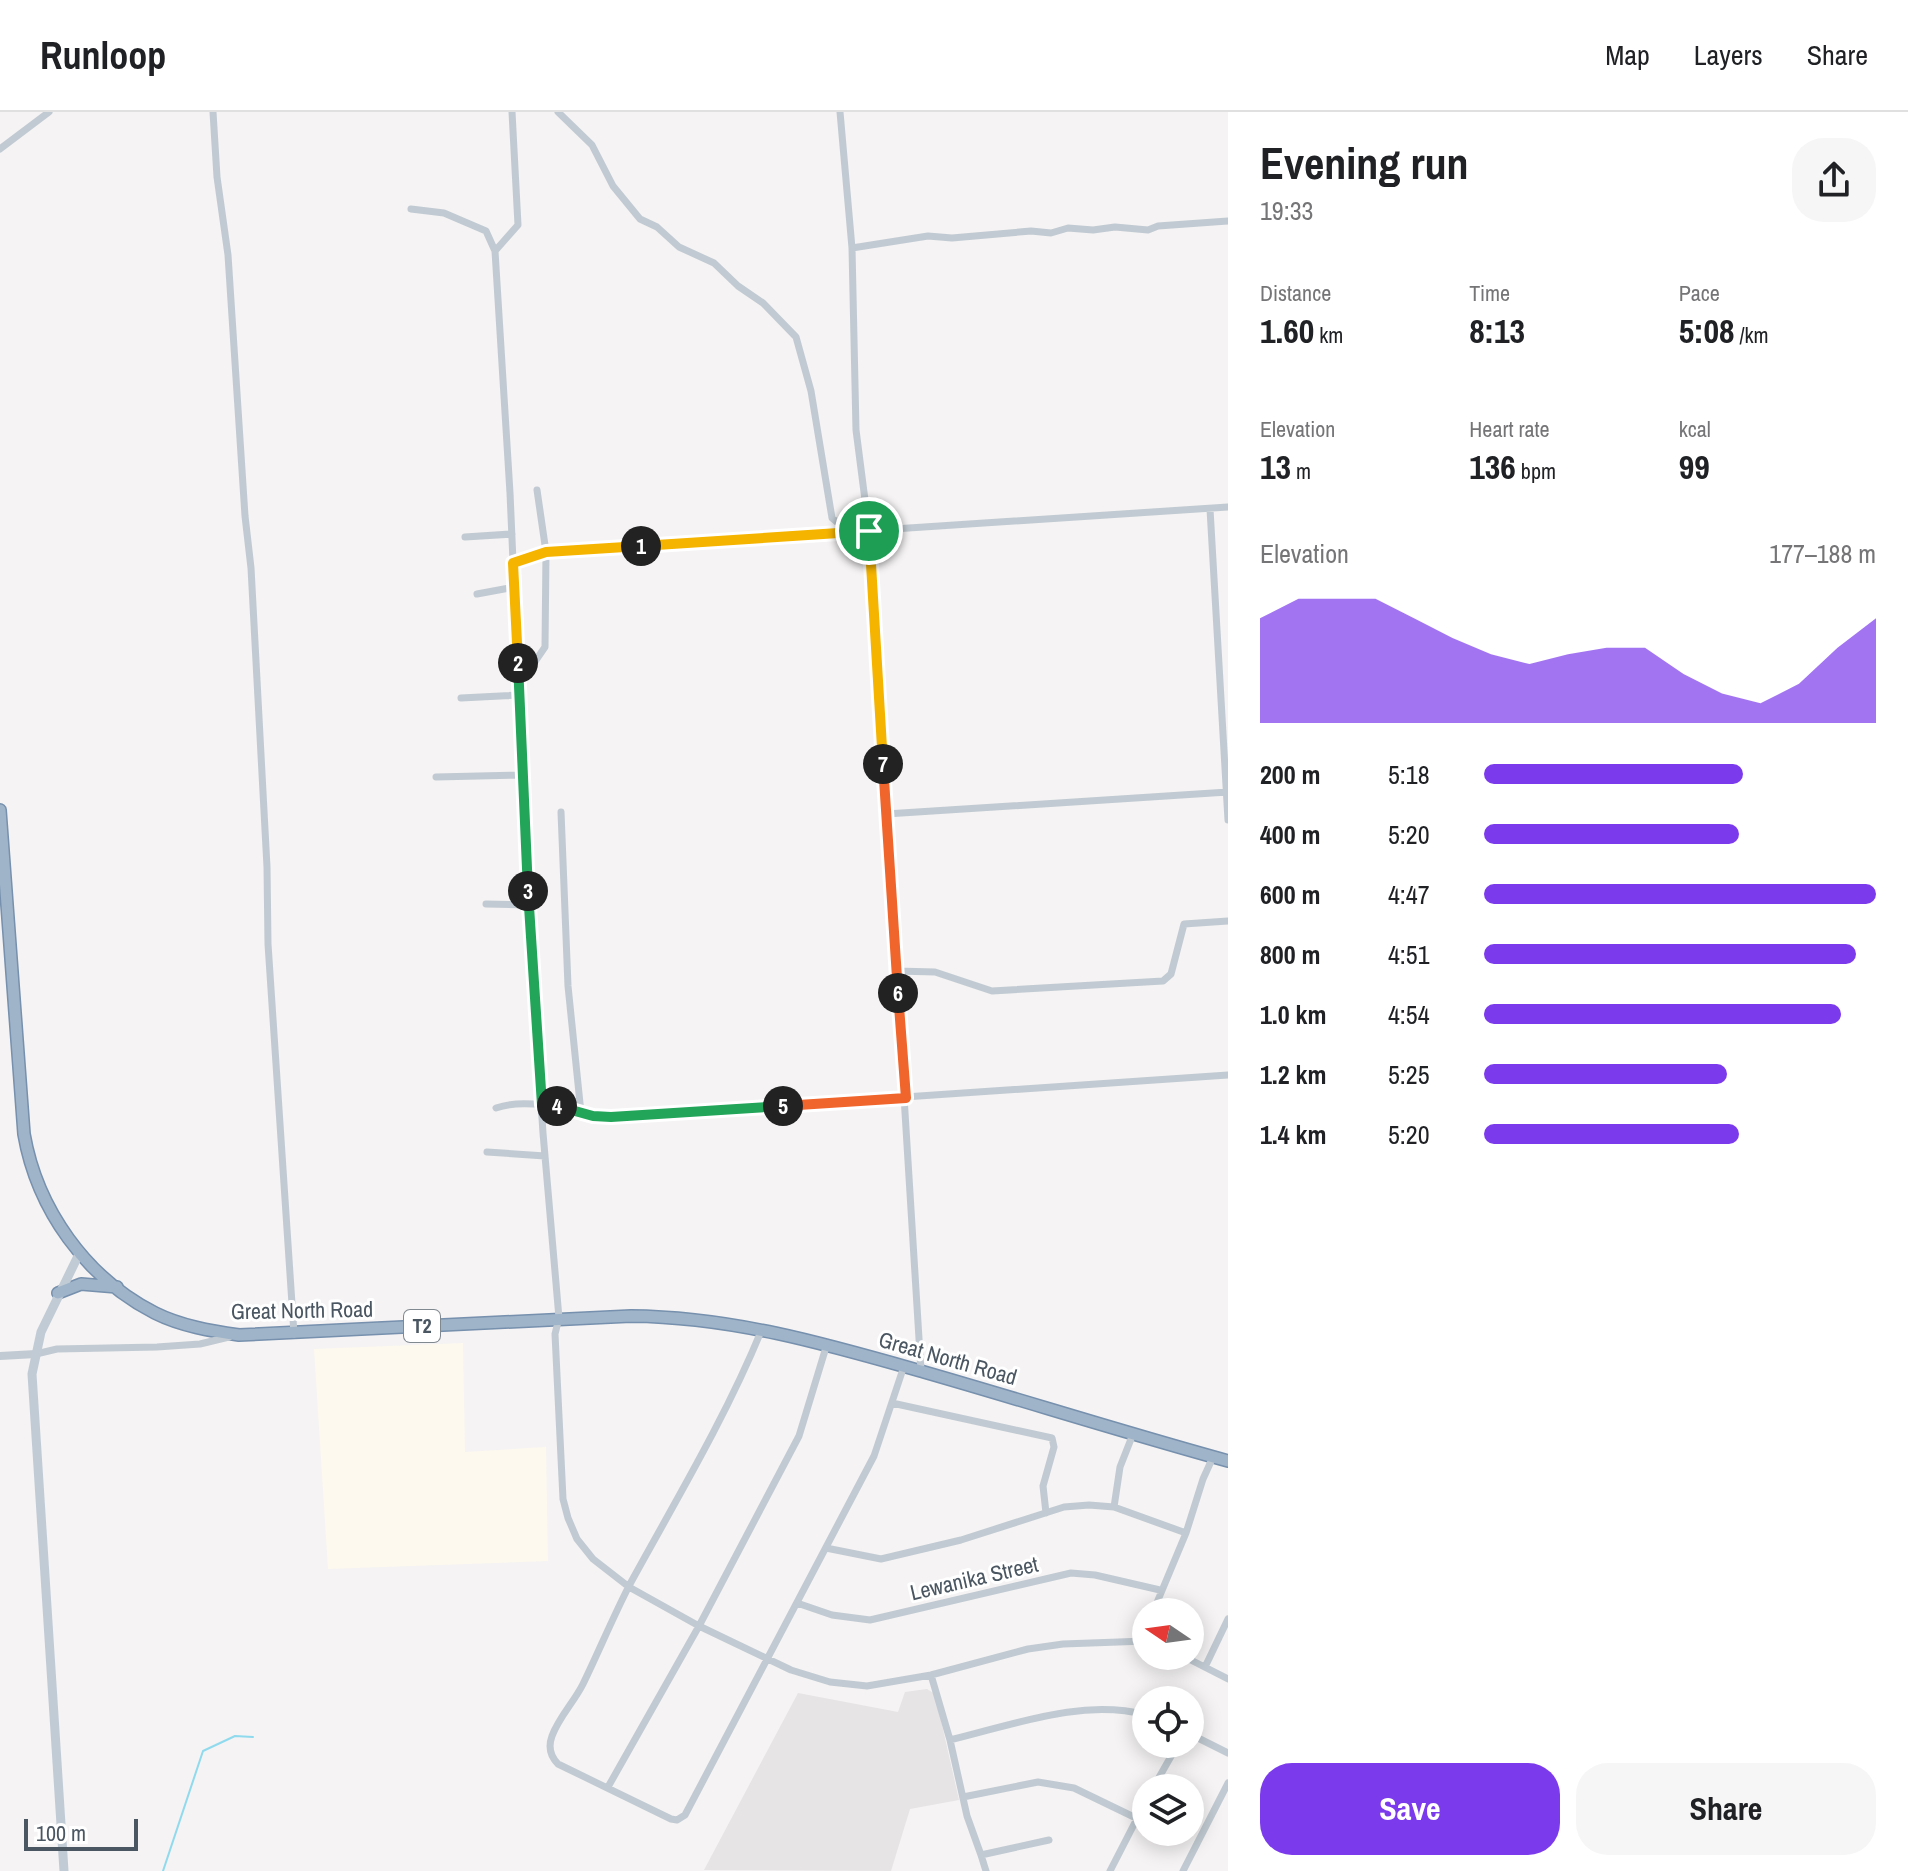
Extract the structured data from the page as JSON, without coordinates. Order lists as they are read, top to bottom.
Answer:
{
  "streets": {
    "highway": ["Great North Road", "T2"],
    "street": ["Lewanika Street"]
  },
  "scale_bar": "100 m",
  "north": "left",
  "page": {
    "header": "Runloop",
    "nav": ["Map", "Layers", "Share"],
    "heading": ["Evening run", "19:33"],
    "stats": [
      ["Distance", "1.60 km"],
      ["Time", "8:13"],
      ["Pace", "5:08 /km"],
      ["Elevation", "13 m"],
      ["Heart rate", "136 bpm"],
      ["kcal", "99"]
    ],
    "chart": ["Elevation", "177–188 m"],
    "pins": [
      "1",
      "2",
      "7",
      "3",
      "6",
      "4",
      "5"
    ],
    "list": [
      {
        "name": "200 m",
        "note": "5:18"
      },
      {
        "name": "400 m",
        "note": "5:20"
      },
      {
        "name": "600 m",
        "note": "4:47"
      },
      {
        "name": "800 m",
        "note": "4:51"
      },
      {
        "name": "1.0 km",
        "note": "4:54"
      },
      {
        "name": "1.2 km",
        "note": "5:25"
      },
      {
        "name": "1.4 km",
        "note": "5:20"
      }
    ],
    "buttons": ["Save", "Share"],
    "scale": "100 m"
  }
}
